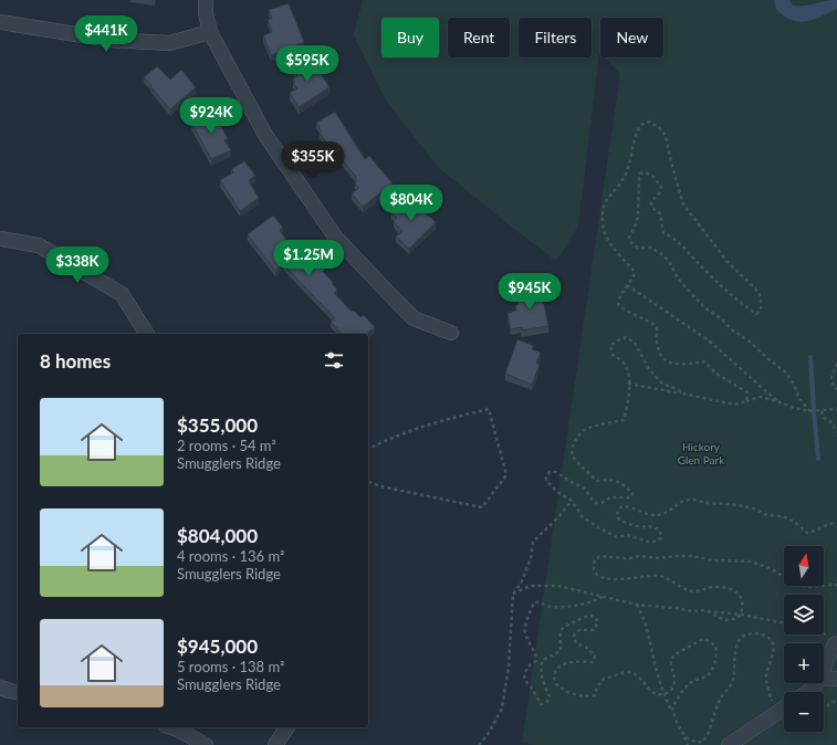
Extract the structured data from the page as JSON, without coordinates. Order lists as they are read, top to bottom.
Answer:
{
  "parks": ["Hickory Glen Park"],
  "north": "top",
  "page": {
    "price": [
      "$441K",
      "$595K",
      "$924K",
      "$355K",
      "$804K",
      "$1.25M",
      "$338K",
      "$945K"
    ],
    "chip": [
      "Buy",
      "Rent",
      "Filters",
      "New"
    ],
    "heading": "8 homes",
    "list": [
      {
        "name": "$355,000",
        "note": "2 rooms · 54 m² · Smugglers Ridge"
      },
      {
        "name": "$804,000",
        "note": "4 rooms · 136 m² · Smugglers Ridge"
      },
      {
        "name": "$945,000",
        "note": "5 rooms · 138 m² · Smugglers Ridge"
      }
    ],
    "map_buttons": ["+", "−"]
  }
}
